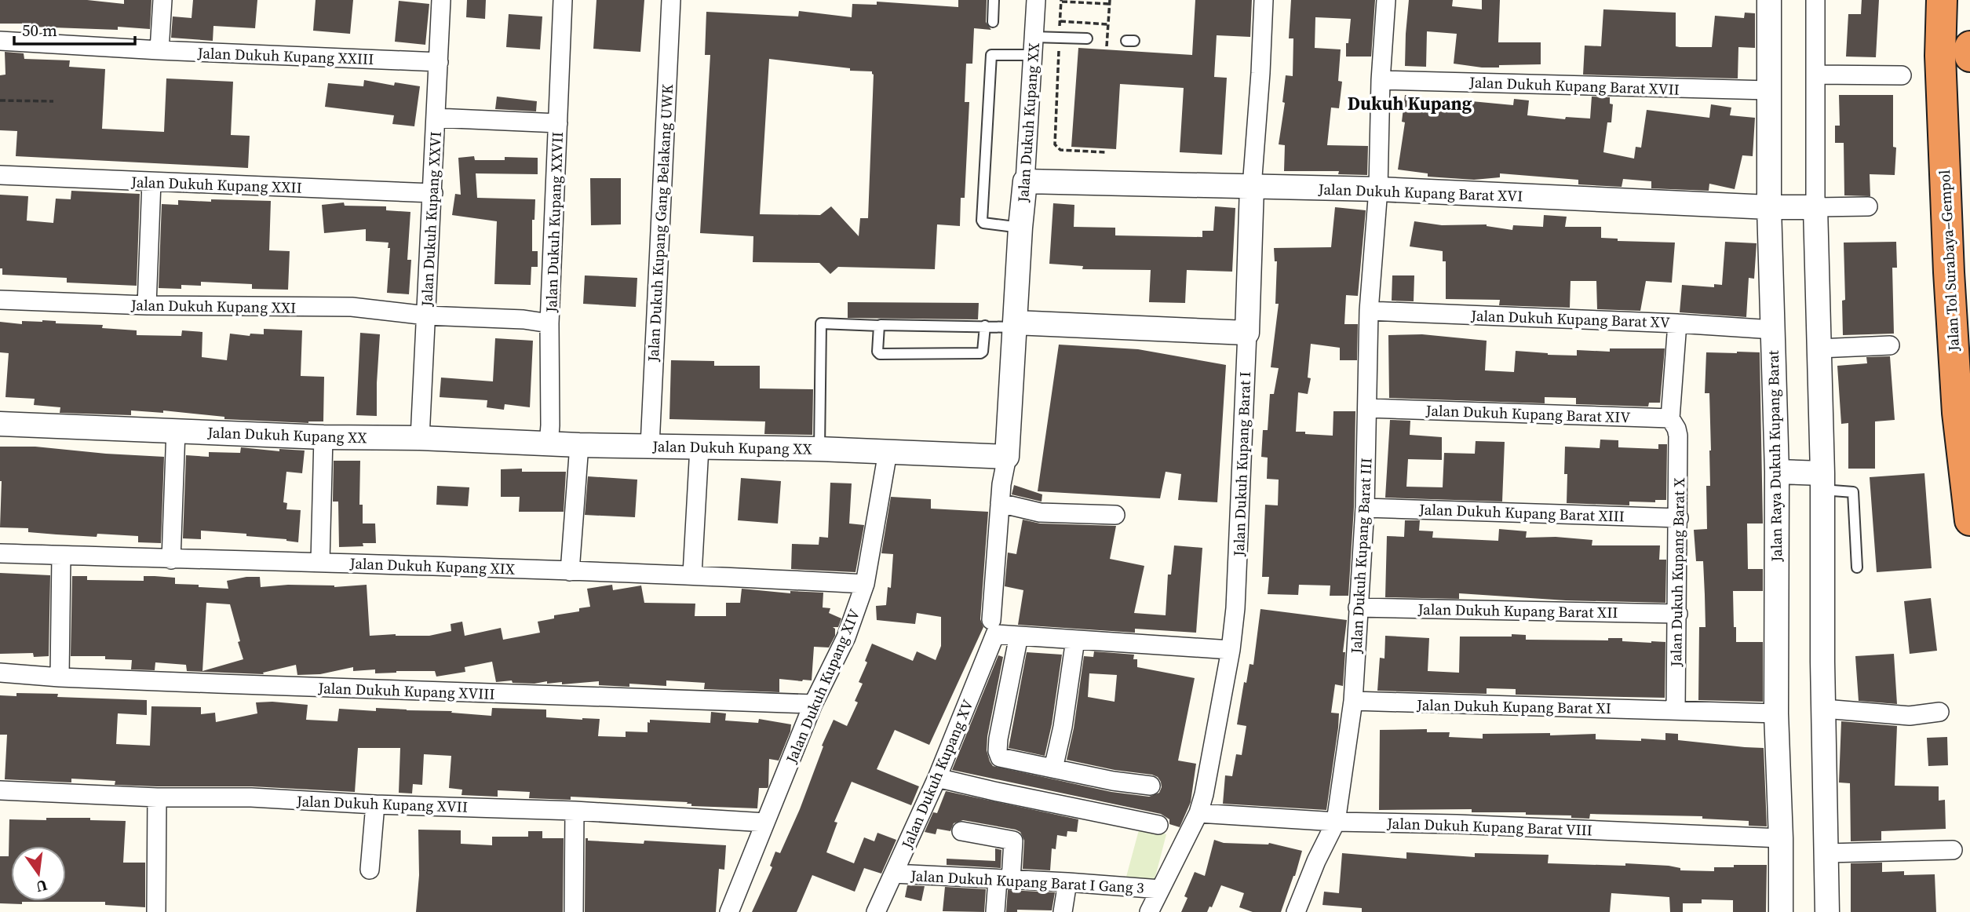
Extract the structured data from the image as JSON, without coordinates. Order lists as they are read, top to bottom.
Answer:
{
  "streets": {
    "highway": ["Jalan Tol Surabaya–Gempol"],
    "street": [
      "Jalan Dukuh Kupang XXIII",
      "Jalan Dukuh Kupang Barat XVII",
      "Jalan Dukuh Kupang XX",
      "Jalan Dukuh Kupang XXII",
      "Jalan Dukuh Kupang Barat XVI",
      "Jalan Dukuh Kupang XXVI",
      "Jalan Dukuh Kupang XXVII",
      "Jalan Dukuh Kupang Gang Belakang UWK",
      "Jalan Dukuh Kupang XXI",
      "Jalan Dukuh Kupang Barat XV",
      "Jalan Dukuh Kupang Barat XIV",
      "Jalan Raya Dukuh Kupang Barat",
      "Jalan Dukuh Kupang Barat I",
      "Jalan Dukuh Kupang Barat XIII",
      "Jalan Dukuh Kupang Barat III",
      "Jalan Dukuh Kupang XIX",
      "Jalan Dukuh Kupang Barat X",
      "Jalan Dukuh Kupang Barat XII",
      "Jalan Dukuh Kupang XIV",
      "Jalan Dukuh Kupang XVIII",
      "Jalan Dukuh Kupang Barat XI",
      "Jalan Dukuh Kupang XV",
      "Jalan Dukuh Kupang XVII",
      "Jalan Dukuh Kupang Barat VIII",
      "Jalan Dukuh Kupang Barat I Gang 3"
    ]
  },
  "crossings": [
    ["Jalan Dukuh Kupang XXIII", "Jalan Dukuh Kupang XXVI"],
    ["Jalan Dukuh Kupang Barat XVII", "Jalan Raya Dukuh Kupang Barat"],
    ["Jalan Dukuh Kupang Barat XVII", "Jalan Dukuh Kupang Barat III"],
    ["Jalan Dukuh Kupang XX", "Jalan Dukuh Kupang Barat XVI"],
    ["Jalan Dukuh Kupang XX", "Jalan Dukuh Kupang XXVI"],
    ["Jalan Dukuh Kupang XX", "Jalan Dukuh Kupang XXVII"],
    ["Jalan Dukuh Kupang XX", "Jalan Dukuh Kupang Gang Belakang UWK"],
    ["Jalan Dukuh Kupang XX", "Jalan Dukuh Kupang XIV"],
    ["Jalan Dukuh Kupang XX", "Jalan Dukuh Kupang XV"],
    ["Jalan Dukuh Kupang XXII", "Jalan Dukuh Kupang XXVI"],
    ["Jalan Dukuh Kupang Barat XVI", "Jalan Raya Dukuh Kupang Barat"],
    ["Jalan Dukuh Kupang Barat XVI", "Jalan Dukuh Kupang Barat I"],
    ["Jalan Dukuh Kupang Barat XVI", "Jalan Dukuh Kupang Barat III"],
    ["Jalan Dukuh Kupang XXVI", "Jalan Dukuh Kupang XXI"],
    ["Jalan Dukuh Kupang XXVII", "Jalan Dukuh Kupang XXI"],
    ["Jalan Dukuh Kupang Barat XV", "Jalan Raya Dukuh Kupang Barat"],
    ["Jalan Dukuh Kupang Barat XV", "Jalan Dukuh Kupang Barat III"],
    ["Jalan Dukuh Kupang Barat XIV", "Jalan Dukuh Kupang Barat III"],
    ["Jalan Dukuh Kupang Barat XIV", "Jalan Dukuh Kupang Barat X"],
    ["Jalan Raya Dukuh Kupang Barat", "Jalan Dukuh Kupang Barat XI"],
    ["Jalan Raya Dukuh Kupang Barat", "Jalan Dukuh Kupang Barat VIII"],
    ["Jalan Dukuh Kupang Barat I", "Jalan Dukuh Kupang Barat VIII"],
    ["Jalan Dukuh Kupang Barat I", "Jalan Dukuh Kupang Barat I Gang 3"],
    ["Jalan Dukuh Kupang Barat XIII", "Jalan Dukuh Kupang Barat III"],
    ["Jalan Dukuh Kupang Barat XIII", "Jalan Dukuh Kupang Barat X"],
    ["Jalan Dukuh Kupang Barat III", "Jalan Dukuh Kupang Barat XII"],
    ["Jalan Dukuh Kupang Barat III", "Jalan Dukuh Kupang Barat XI"],
    ["Jalan Dukuh Kupang Barat III", "Jalan Dukuh Kupang Barat VIII"],
    ["Jalan Dukuh Kupang XIX", "Jalan Dukuh Kupang XIV"],
    ["Jalan Dukuh Kupang Barat X", "Jalan Dukuh Kupang Barat XII"],
    ["Jalan Dukuh Kupang Barat X", "Jalan Dukuh Kupang Barat XI"],
    ["Jalan Dukuh Kupang XIV", "Jalan Dukuh Kupang XVIII"],
    ["Jalan Dukuh Kupang XIV", "Jalan Dukuh Kupang XVII"],
    ["Jalan Dukuh Kupang XV", "Jalan Dukuh Kupang Barat I Gang 3"]
  ],
  "districts": ["Dukuh Kupang"],
  "scale_bar": "50 m",
  "north": "bottom"
}
